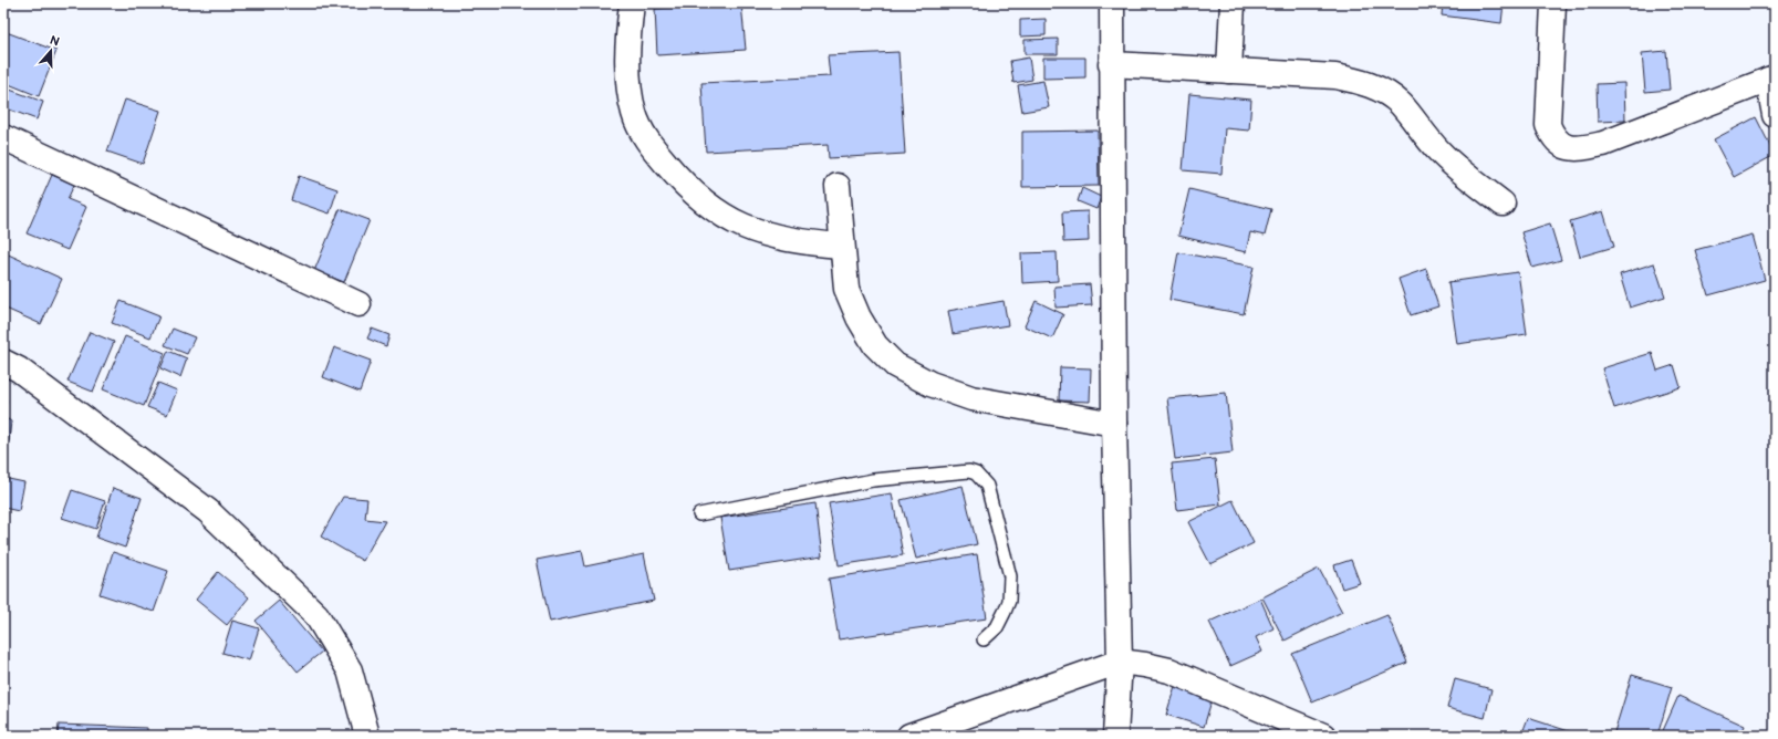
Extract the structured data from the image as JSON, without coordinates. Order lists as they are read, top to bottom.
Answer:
{
  "north": "top"
}
